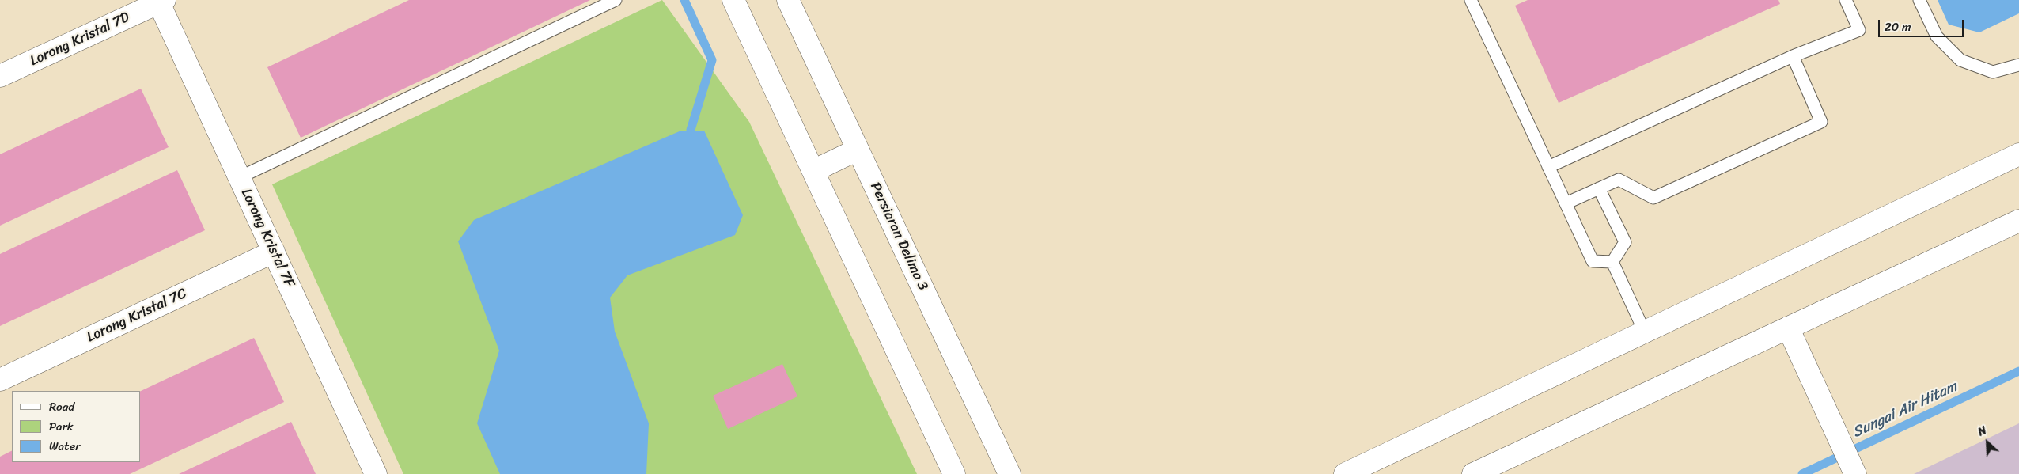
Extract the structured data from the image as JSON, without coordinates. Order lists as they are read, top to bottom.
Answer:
{
  "streets": {
    "street": [
      "Lorong Kristal 7D",
      "Persiaran Delima 3",
      "Lorong Kristal 7F",
      "Lorong Kristal 7C"
    ]
  },
  "crossings": [
    ["Lorong Kristal 7D", "Lorong Kristal 7F"],
    ["Lorong Kristal 7F", "Lorong Kristal 7C"]
  ],
  "water": ["Sungai Air Hitam"],
  "legend": ["Road", "Park", "Water"],
  "scale_bar": "20 m",
  "north": "top left"
}
